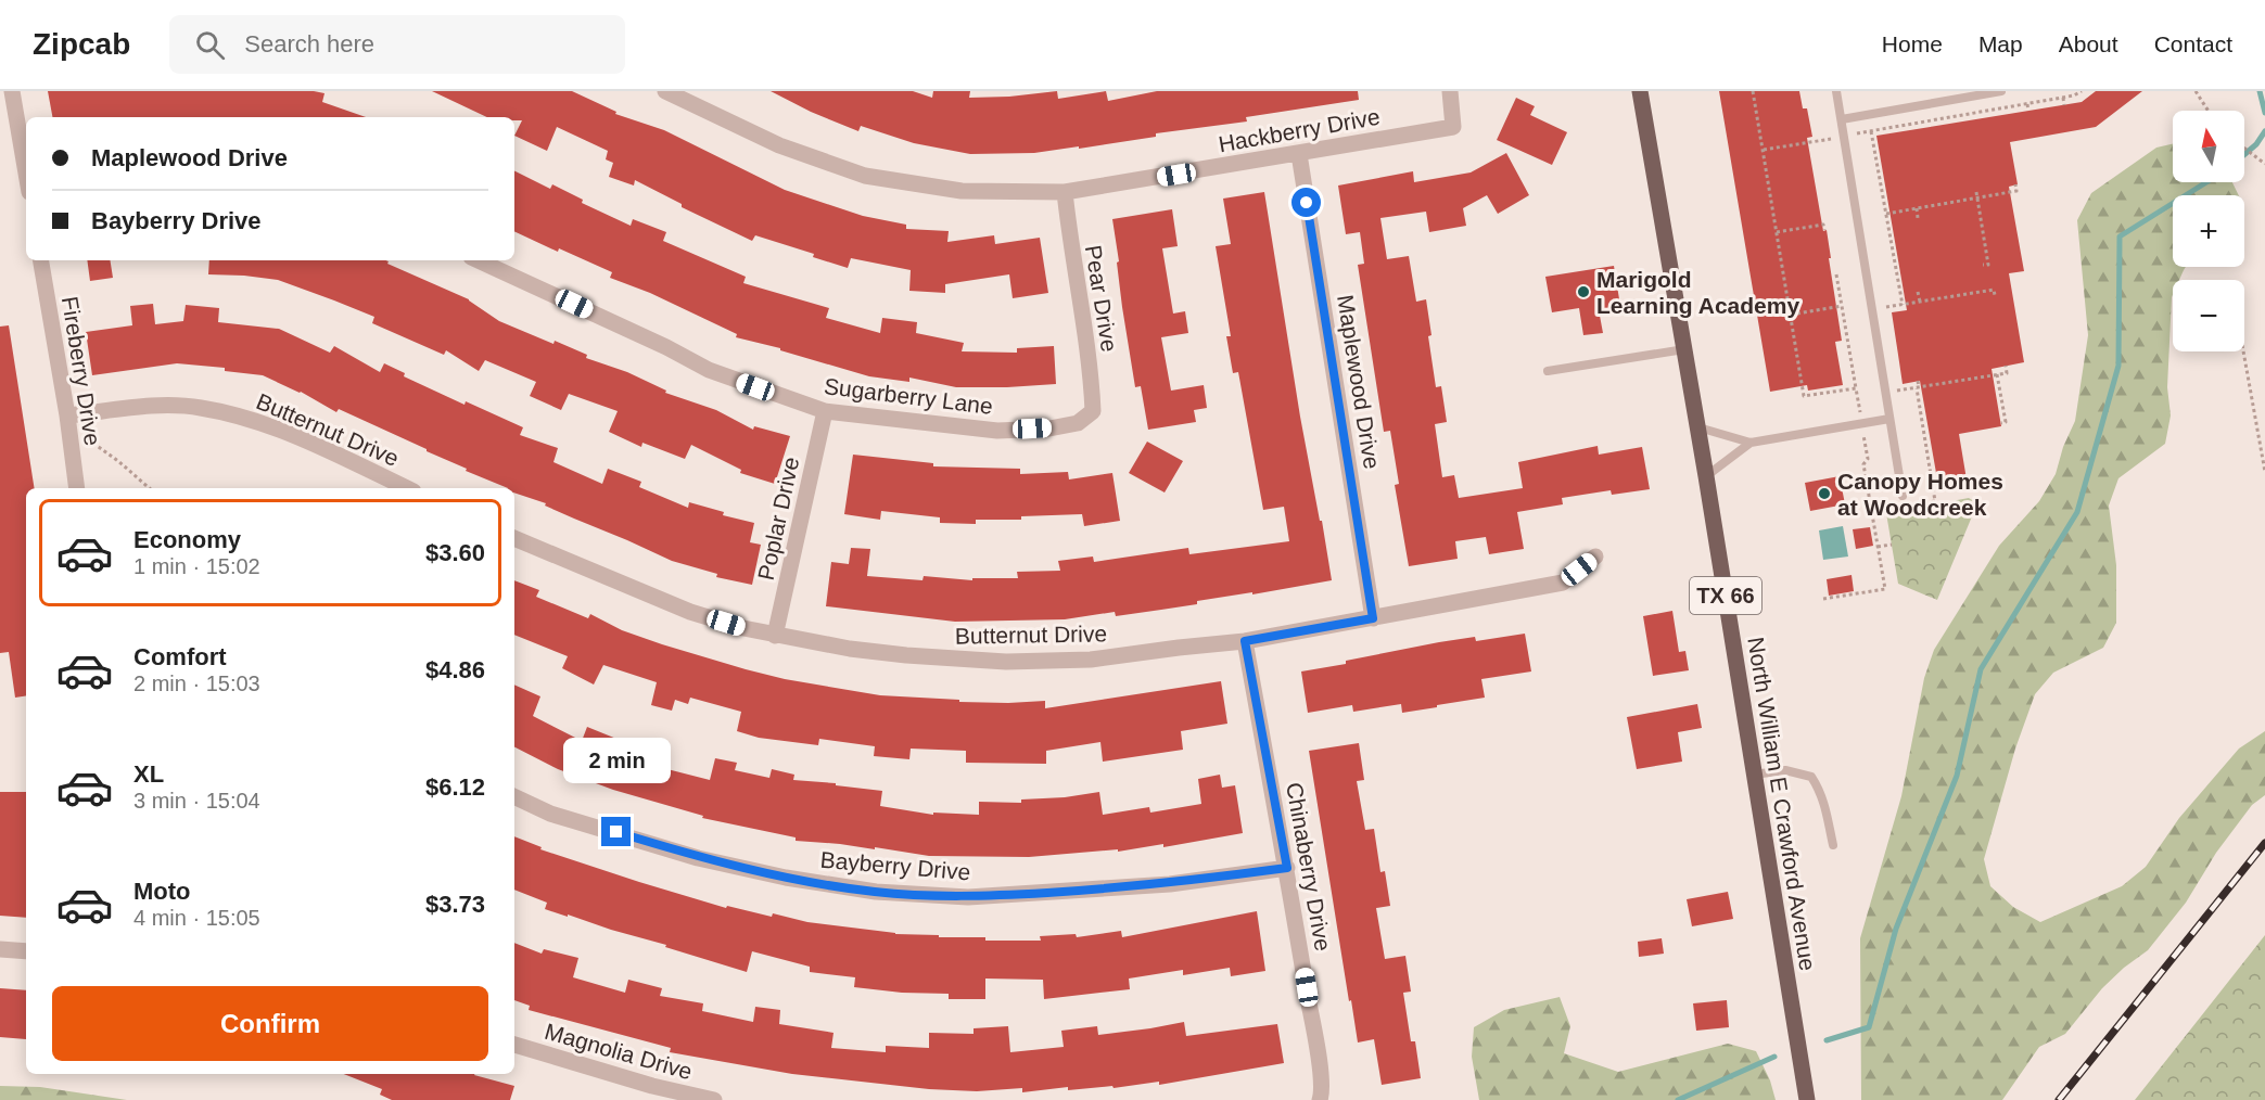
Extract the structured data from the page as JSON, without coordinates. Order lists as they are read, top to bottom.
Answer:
{
  "streets": {
    "main road": ["TX 66", "North William E Crawford Avenue"],
    "street": [
      "Hackberry Drive",
      "Pear Drive",
      "Fireberry Drive",
      "Maplewood Drive",
      "Sugarberry Lane",
      "Butternut Drive",
      "Poplar Drive",
      "Bayberry Drive",
      "Chinaberry Drive",
      "Magnolia Drive"
    ]
  },
  "crossings": [
    ["Hackberry Drive", "Pear Drive"],
    ["Hackberry Drive", "Maplewood Drive"],
    ["Pear Drive", "Sugarberry Lane"],
    ["Fireberry Drive", "Butternut Drive"],
    ["Maplewood Drive", "Butternut Drive"],
    ["Sugarberry Lane", "Poplar Drive"],
    ["Butternut Drive", "Poplar Drive"],
    ["Butternut Drive", "Chinaberry Drive"],
    ["Bayberry Drive", "Chinaberry Drive"]
  ],
  "places": ["Marigold Learning Academy", "Canopy Homes at Woodcreek"],
  "north": "top",
  "page": {
    "header": "Zipcab",
    "search": "Search here",
    "nav": [
      "Home",
      "Map",
      "About",
      "Contact"
    ],
    "map_buttons": ["+", "−"],
    "banner": ["Maplewood Drive", "Bayberry Drive"],
    "list": [
      {
        "name": "Economy",
        "note": "1 min · 15:02",
        "value": "$3.60"
      },
      {
        "name": "Comfort",
        "note": "2 min · 15:03",
        "value": "$4.86"
      },
      {
        "name": "XL",
        "note": "3 min · 15:04",
        "value": "$6.12"
      },
      {
        "name": "Moto",
        "note": "4 min · 15:05",
        "value": "$3.73"
      }
    ],
    "bubble": "2 min",
    "buttons": "Confirm"
  }
}
